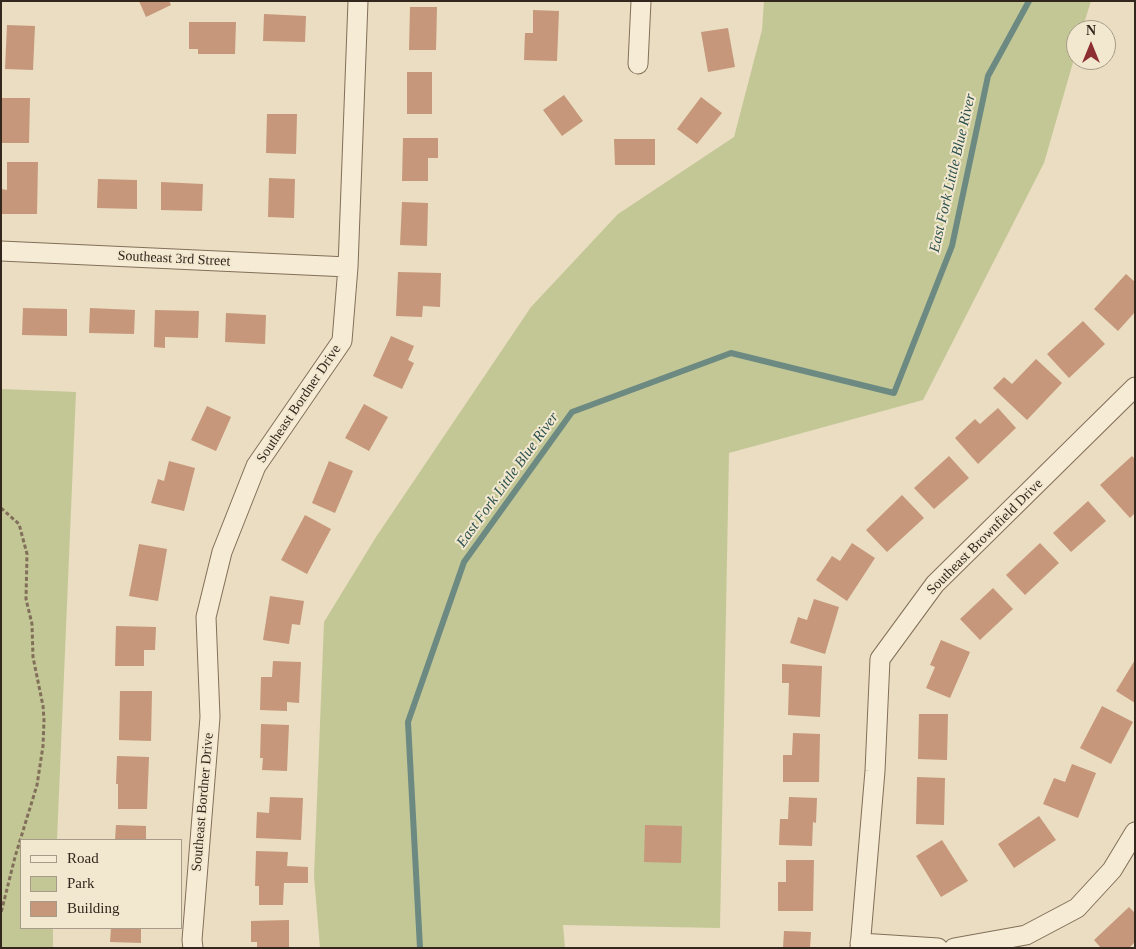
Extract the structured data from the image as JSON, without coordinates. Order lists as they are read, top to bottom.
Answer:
{
  "streets": {
    "street": ["Southeast 3rd Street", "Southeast Bordner Drive", "Southeast Brownfield Drive"]
  },
  "crossings": [
    ["Southeast 3rd Street", "Southeast Bordner Drive"]
  ],
  "water": ["East Fork Little Blue River"],
  "legend": ["Road", "Park", "Building"],
  "north": "top"
}
